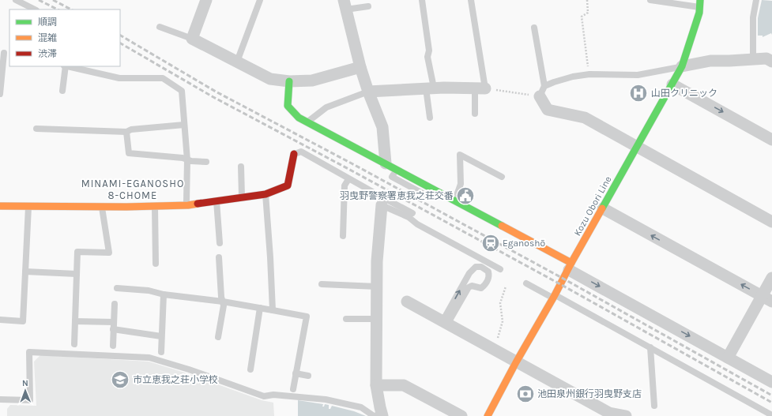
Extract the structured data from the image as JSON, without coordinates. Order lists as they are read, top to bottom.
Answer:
{
  "streets": {
    "street": ["Kozu Obori Line"]
  },
  "districts": ["MINAMI-EGANOSHO 8-CHOME"],
  "places": {
    "hospital": ["山田クリニック"],
    "public building": ["羽曳野警察署恵我之荘交番"],
    "station": ["Eganoshō"],
    "school or university": ["市立恵我之荘小学校"],
    "bank": ["池田泉州銀行羽曳野支店"]
  },
  "legend": ["順調", "混雑", "渋滞"],
  "north": "top"
}
